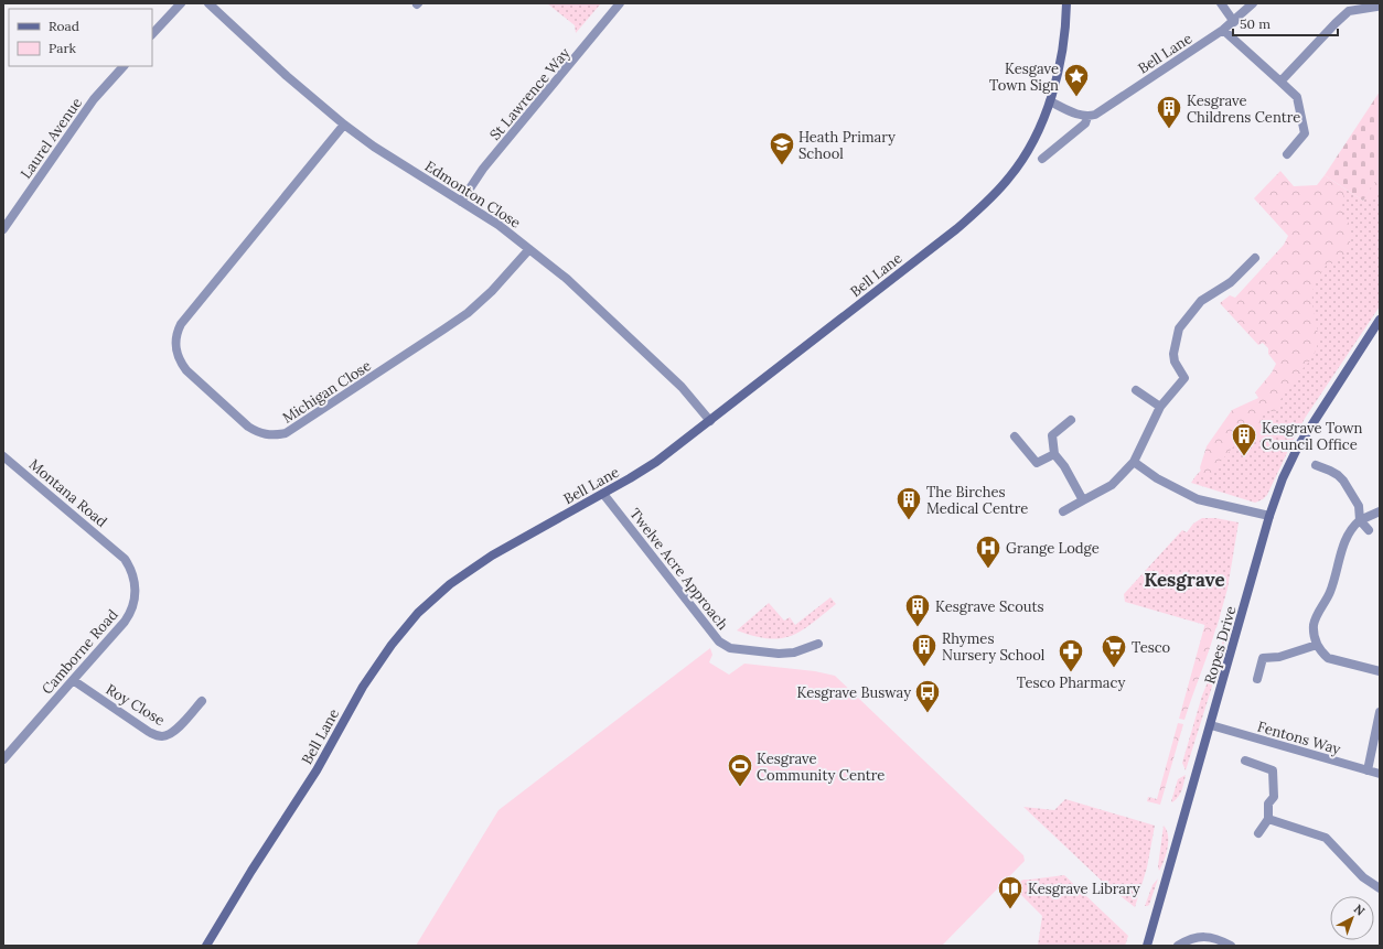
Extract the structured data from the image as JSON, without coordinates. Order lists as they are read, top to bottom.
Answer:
{
  "streets": {
    "street": [
      "Bell Lane",
      "St Lawrence Way",
      "Laurel Avenue",
      "Edmonton Close",
      "Michigan Close",
      "Montana Road",
      "Twelve Acre Approach",
      "Ropes Drive",
      "Camborne Road",
      "Roy Close",
      "Fentons Way"
    ]
  },
  "crossings": [
    ["Bell Lane", "Edmonton Close"],
    ["Bell Lane", "Twelve Acre Approach"],
    ["St Lawrence Way", "Edmonton Close"],
    ["Edmonton Close", "Michigan Close"],
    ["Montana Road", "Camborne Road"],
    ["Ropes Drive", "Fentons Way"],
    ["Camborne Road", "Roy Close"]
  ],
  "districts": ["Kesgrave"],
  "places": {
    "place": ["Kesgave Town Sign"],
    "building": [
      "Kesgrave Childrens Centre",
      "Kesgrave Town Council Office",
      "The Birches Medical Centre",
      "Kesgrave Scouts",
      "Rhymes Nursery School"
    ],
    "school or university": ["Heath Primary School"],
    "hospital": ["Grange Lodge"],
    "supermarket": ["Tesco"],
    "pharmacy": ["Tesco Pharmacy"],
    "bus stop": ["Kesgrave Busway"],
    "sports": ["Kesgrave Community Centre"],
    "library": ["Kesgrave Library"]
  },
  "legend": ["Road", "Park"],
  "scale_bar": "50 m",
  "north": "top right"
}
